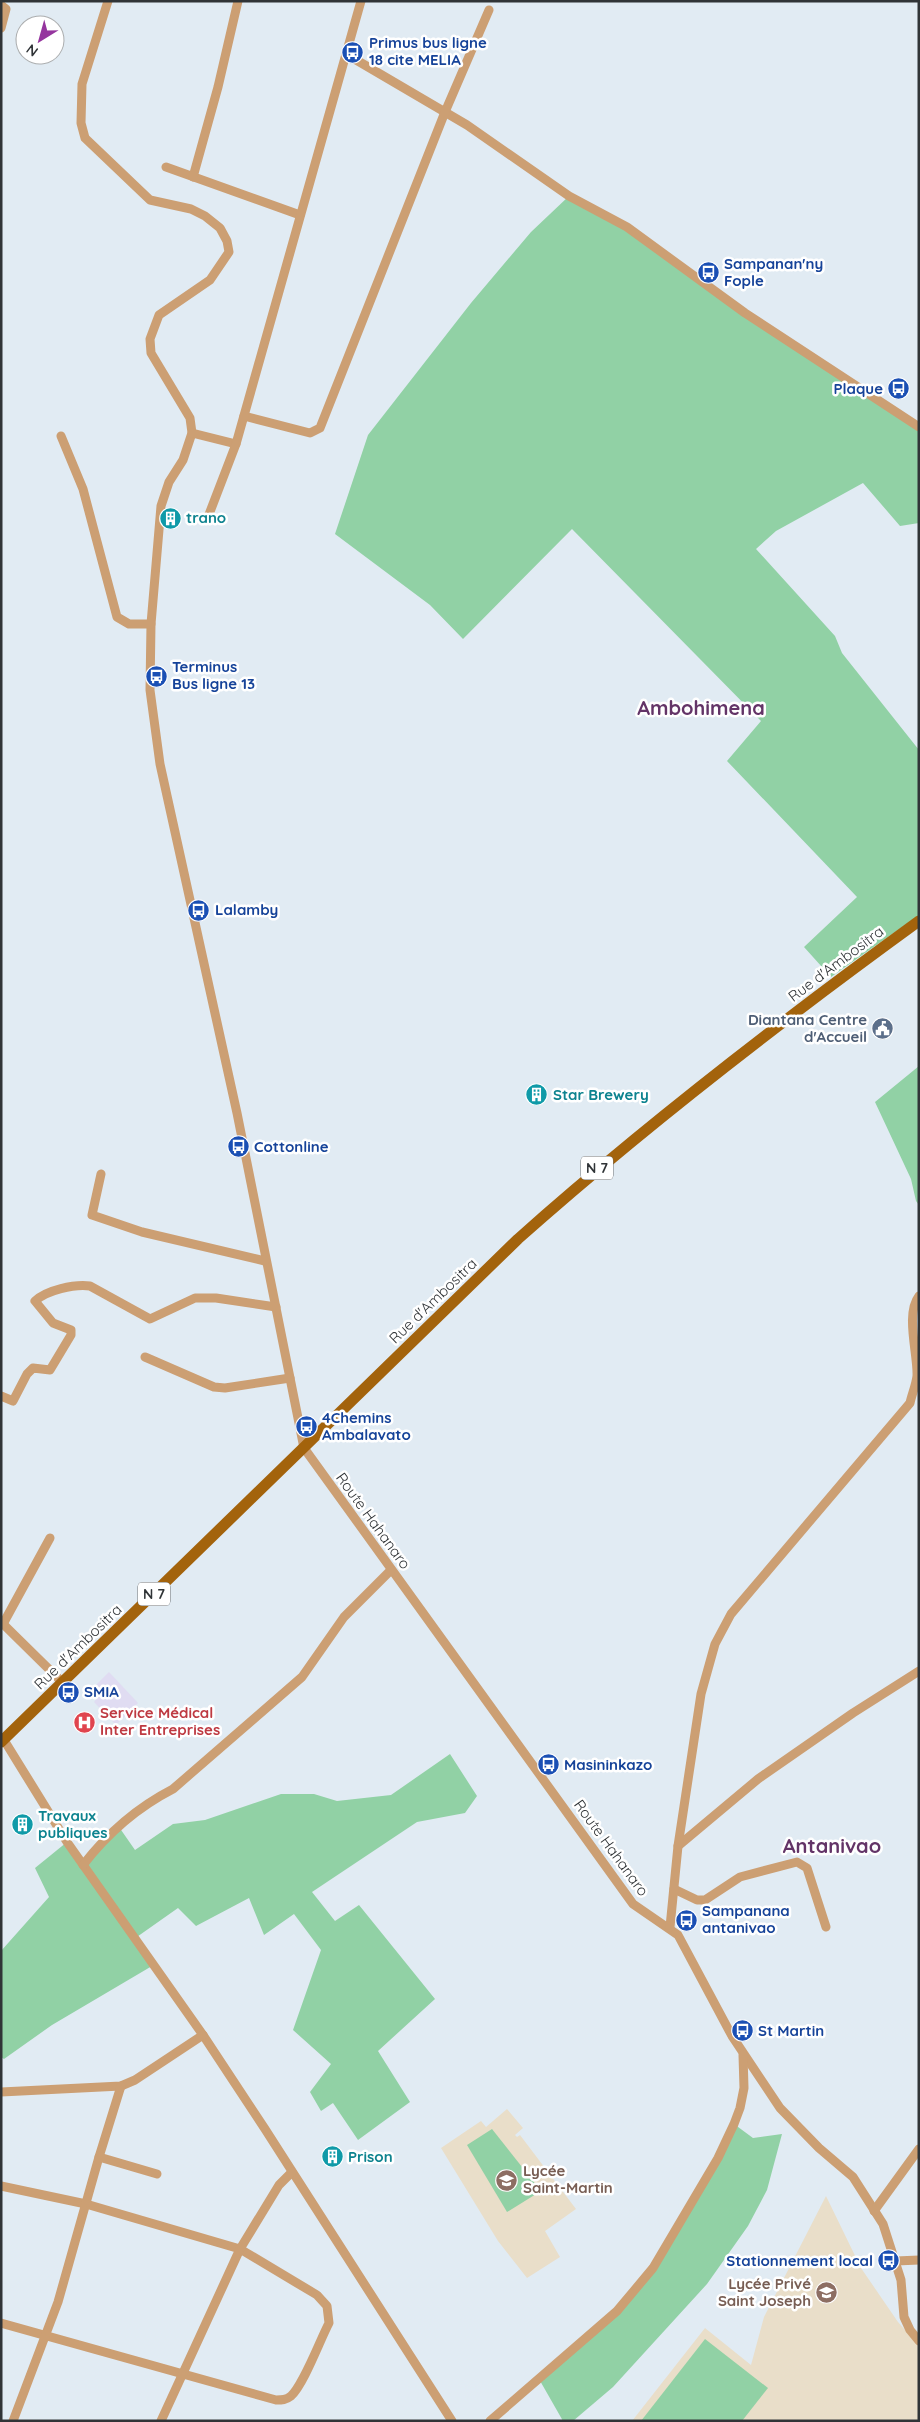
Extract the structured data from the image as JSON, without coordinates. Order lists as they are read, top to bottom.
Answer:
{
  "streets": {
    "main road": ["Rue d'Ambositra", "N 7"],
    "street": ["Route Hahanaro"]
  },
  "crossings": [
    ["Rue d'Ambositra", "Route Hahanaro"]
  ],
  "districts": ["Ambohimena", "Antanivao"],
  "places": {
    "bus stop": [
      "Primus bus ligne 18 cite MELIA",
      "Sampanan'ny Fople",
      "Plaque",
      "Terminus Bus ligne 13",
      "Lalamby",
      "Cottonline",
      "4Chemins Ambalavato",
      "SMIA",
      "Masininkazo",
      "Sampanana antanivao",
      "St Martin",
      "Stationnement local"
    ],
    "building": [
      "trano",
      "Star Brewery",
      "Travaux publiques",
      "Prison"
    ],
    "public building": ["Diantana Centre d'Accueil"],
    "hospital": ["Service Médical Inter Entreprises"],
    "school or university": ["Lycée Saint-Martin", "Lycée Privé Saint Joseph"]
  },
  "north": "bottom left"
}
